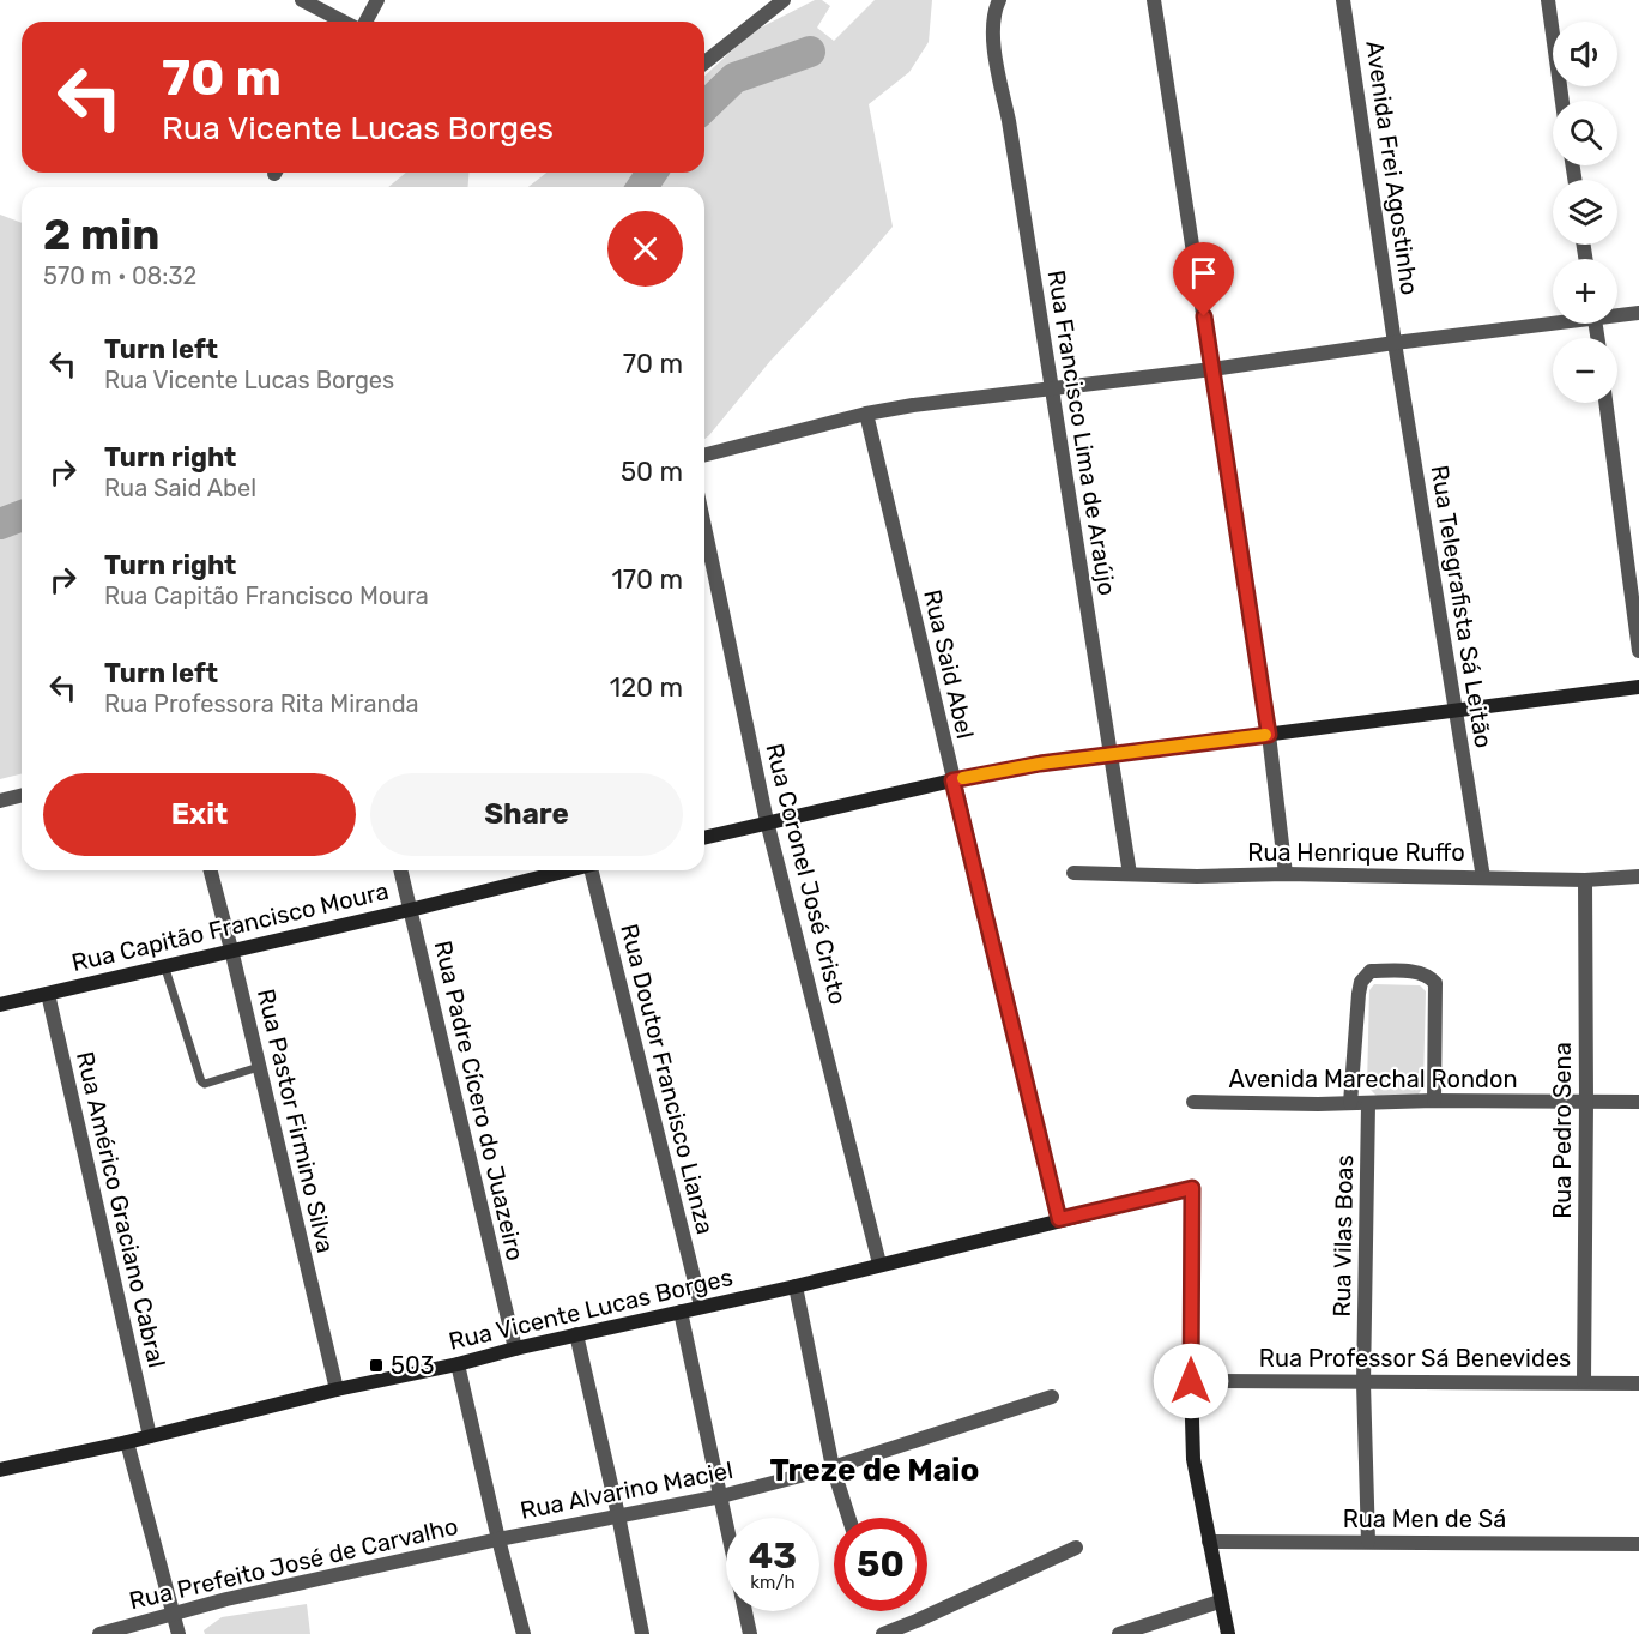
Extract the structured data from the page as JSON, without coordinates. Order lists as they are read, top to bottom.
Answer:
{
  "streets": {
    "main road": ["Rua Capitão Francisco Moura", "Rua Vicente Lucas Borges"],
    "street": [
      "Avenida Frei Agostinho",
      "Rua Francisco Lima de Araújo",
      "Rua Telegrafista Sá Leitão",
      "Rua Said Abel",
      "Rua Henrique Ruffo",
      "Rua Coronel José Cristo",
      "Rua Doutor Francisco Lianza",
      "Avenida Marechal Rondon",
      "Rua Padre Cícero do Juazeiro",
      "Rua Pastor Firmino Silva",
      "Rua Pedro Sena",
      "Rua Américo Graciano Cabral",
      "Rua Vilas Boas",
      "Rua Professor Sá Benevides",
      "Rua Alvarino Maciel",
      "Rua Men de Sá",
      "Rua Prefeito José de Carvalho"
    ]
  },
  "crossings": [
    ["Avenida Frei Agostinho", "Rua Telegrafista Sá Leitão"],
    ["Rua Francisco Lima de Araújo", "Rua Henrique Ruffo"],
    ["Rua Telegrafista Sá Leitão", "Rua Henrique Ruffo"],
    ["Rua Said Abel", "Rua Vicente Lucas Borges"],
    ["Rua Henrique Ruffo", "Rua Pedro Sena"],
    ["Rua Coronel José Cristo", "Rua Vicente Lucas Borges"],
    ["Rua Capitão Francisco Moura", "Rua Padre Cícero do Juazeiro"],
    ["Rua Capitão Francisco Moura", "Rua Pastor Firmino Silva"],
    ["Rua Capitão Francisco Moura", "Rua Américo Graciano Cabral"],
    ["Rua Doutor Francisco Lianza", "Rua Vicente Lucas Borges"],
    ["Avenida Marechal Rondon", "Rua Pedro Sena"],
    ["Avenida Marechal Rondon", "Rua Vilas Boas"],
    ["Rua Padre Cícero do Juazeiro", "Rua Vicente Lucas Borges"],
    ["Rua Pastor Firmino Silva", "Rua Vicente Lucas Borges"],
    ["Rua Pedro Sena", "Rua Professor Sá Benevides"],
    ["Rua Américo Graciano Cabral", "Rua Vicente Lucas Borges"],
    ["Rua Vilas Boas", "Rua Professor Sá Benevides"],
    ["Rua Vilas Boas", "Rua Men de Sá"],
    ["Rua Vicente Lucas Borges", "Rua Professor Sá Benevides"],
    ["Rua Alvarino Maciel", "Rua Prefeito José de Carvalho"]
  ],
  "districts": ["Treze de Maio"],
  "places": {
    "transit": ["503"]
  },
  "page": {
    "map_buttons": ["+", "−"],
    "turn": ["70 m", "Rua Vicente Lucas Borges"],
    "heading": ["2 min", "570 m · 08:32"],
    "list": [
      {
        "name": "Turn left",
        "note": "Rua Vicente Lucas Borges",
        "value": "70 m"
      },
      {
        "name": "Turn right",
        "note": "Rua Said Abel",
        "value": "50 m"
      },
      {
        "name": "Turn right",
        "note": "Rua Capitão Francisco Moura",
        "value": "170 m"
      },
      {
        "name": "Turn left",
        "note": "Rua Professora Rita Miranda",
        "value": "120 m"
      }
    ],
    "buttons": ["Exit", "Share"],
    "speed": "43 km/h",
    "limit": "50"
  }
}
